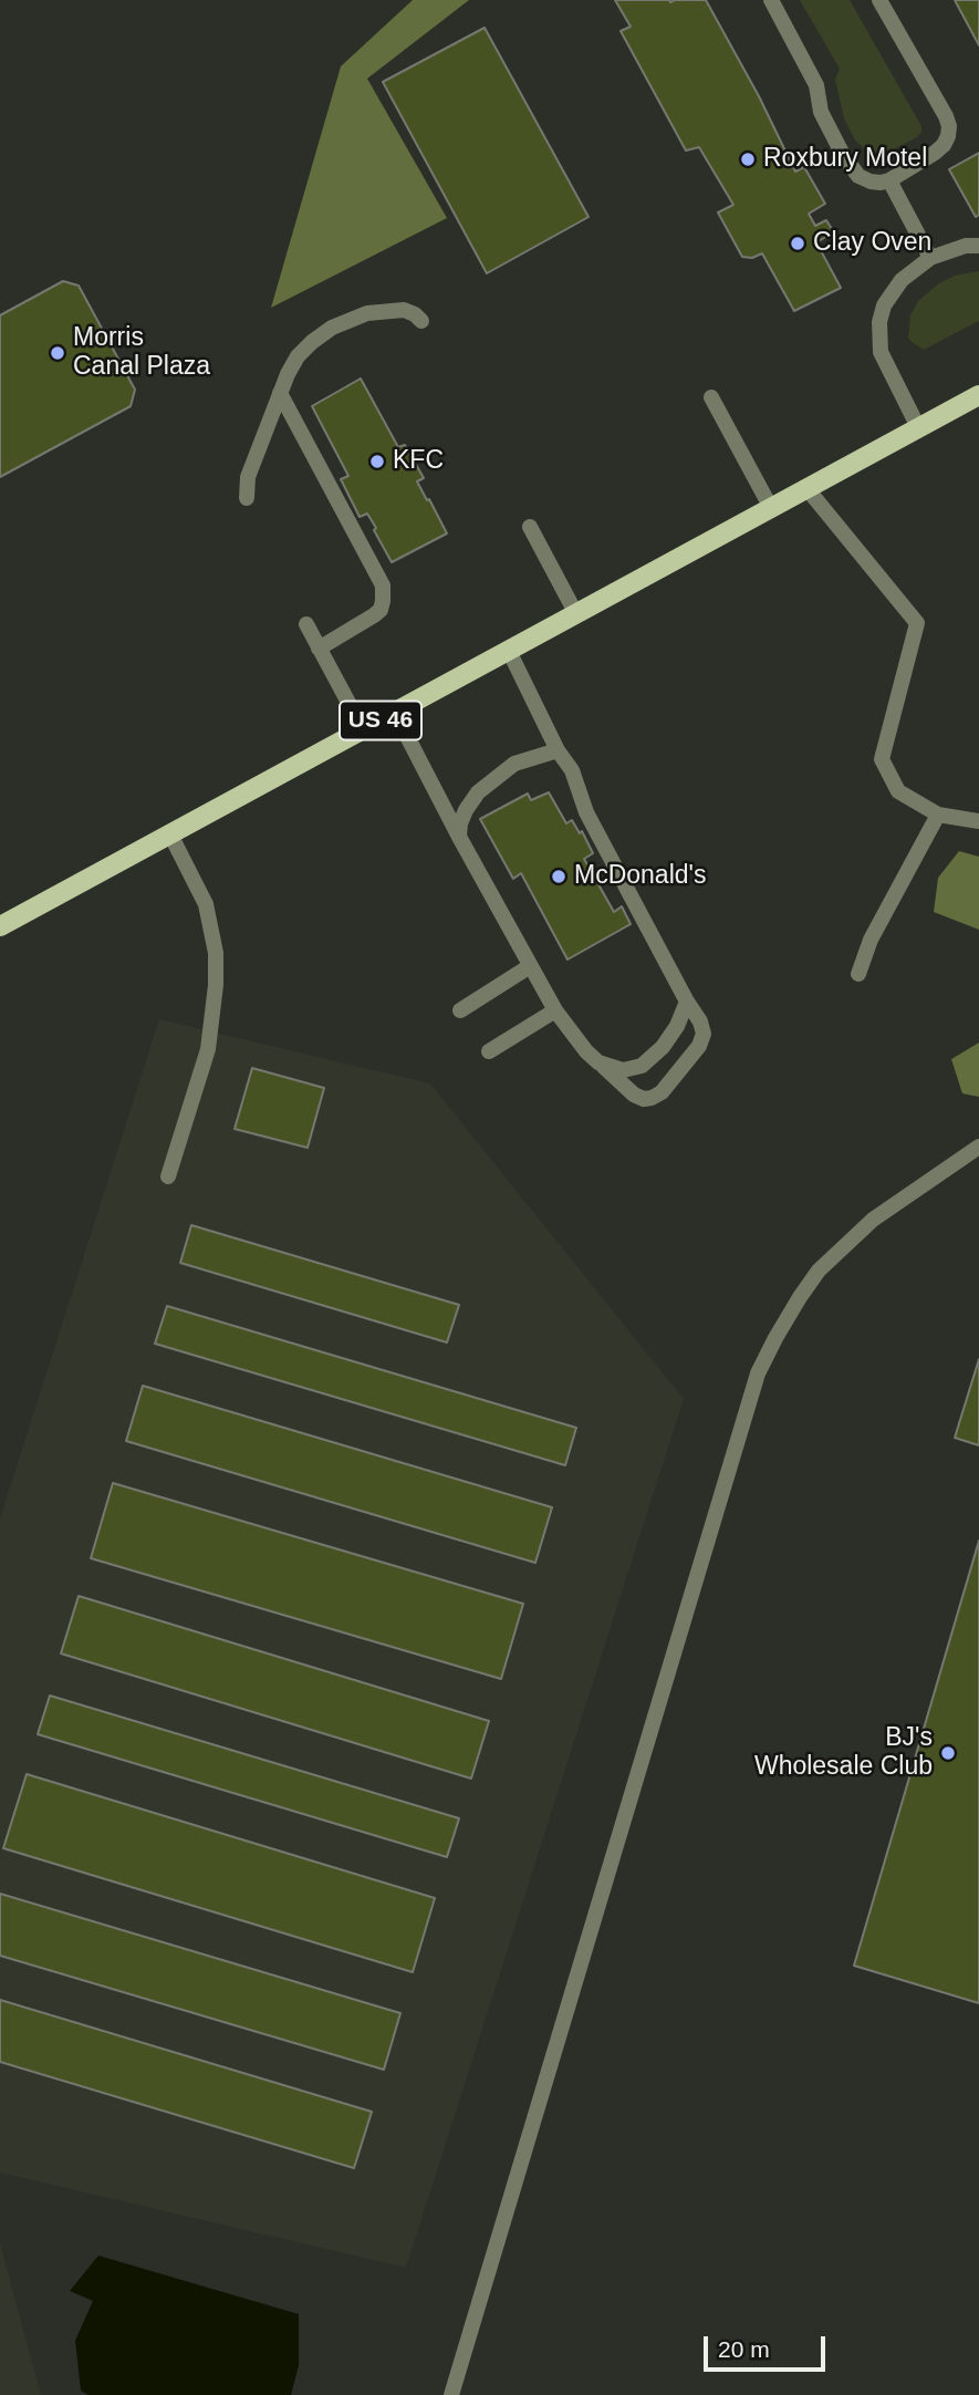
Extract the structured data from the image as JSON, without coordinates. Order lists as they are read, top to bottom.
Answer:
{
  "streets": {
    "main road": ["US 46"]
  },
  "places": [
    "Roxbury Motel",
    "Clay Oven",
    "Morris Canal Plaza",
    "KFC",
    "McDonald's",
    "BJ's Wholesale Club"
  ],
  "scale_bar": "20 m"
}
